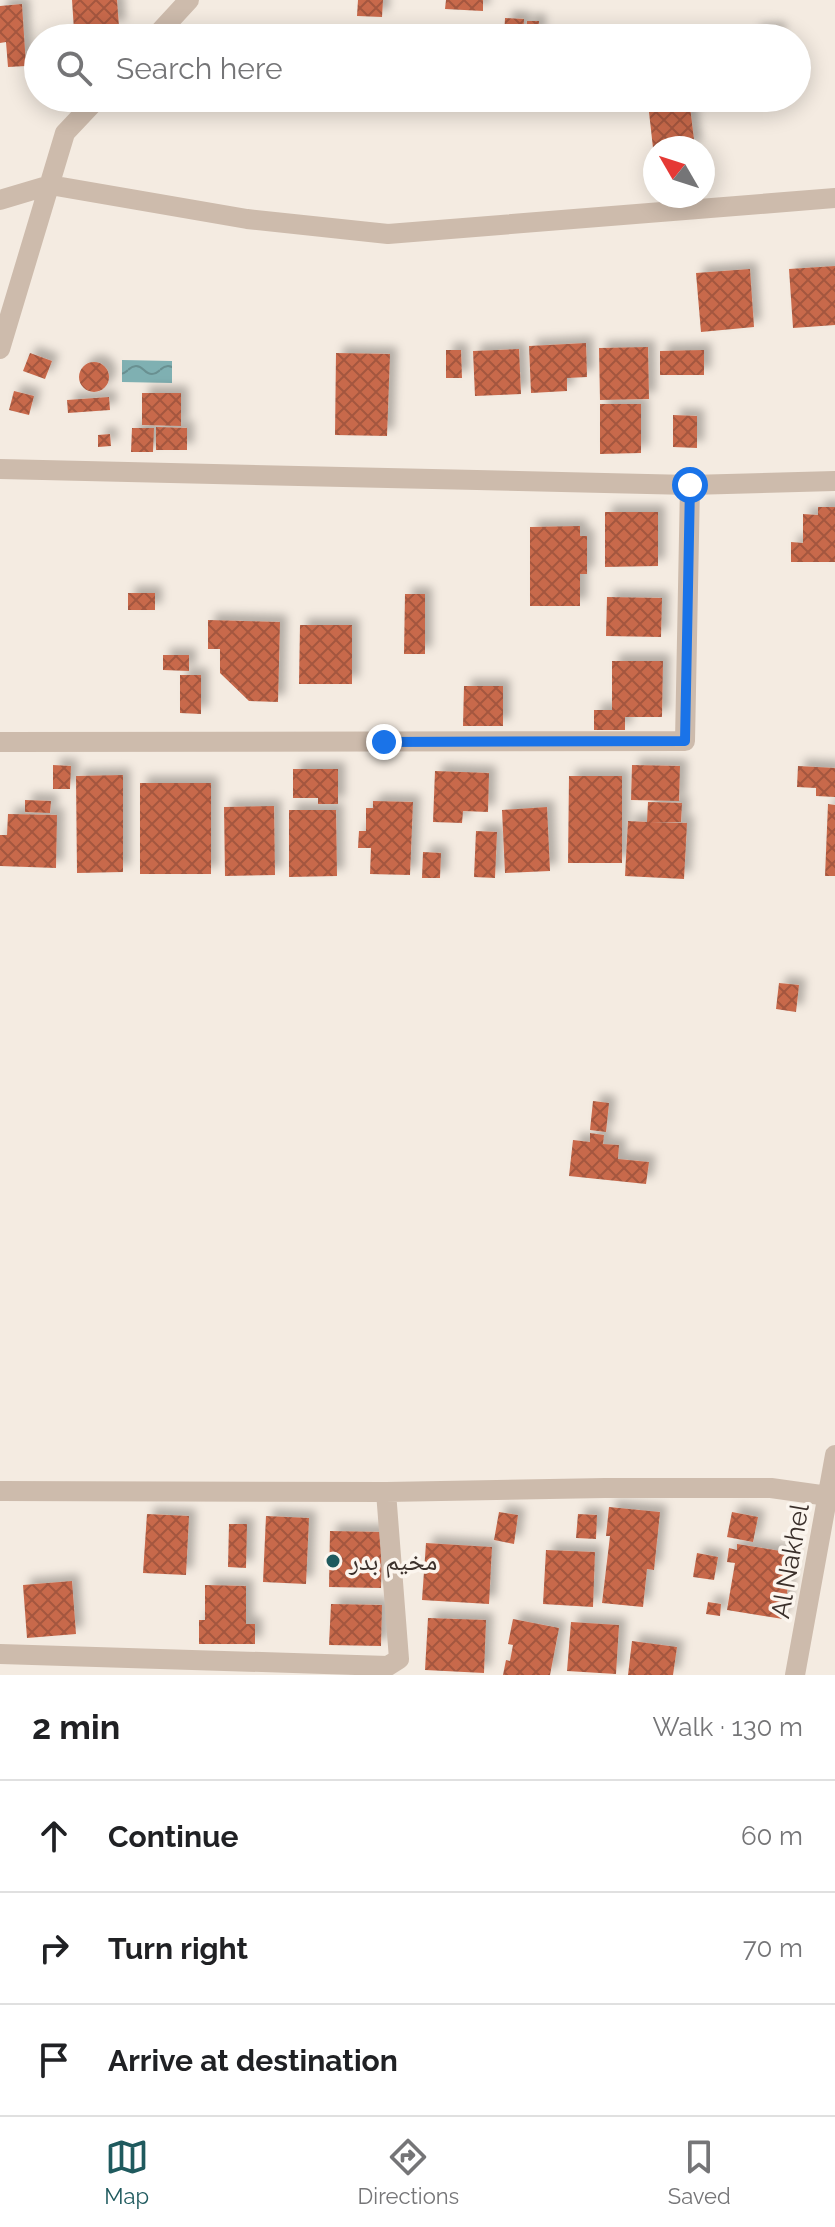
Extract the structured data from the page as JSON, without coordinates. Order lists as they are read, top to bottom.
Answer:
{
  "streets": {
    "street": ["Al Nakhel"]
  },
  "places": ["مخيم بدر"],
  "north": "top left",
  "page": {
    "search": "Search here",
    "heading": ["2 min", "Walk · 130 m"],
    "list": [
      ["Continue", "60 m"],
      ["Turn right", "70 m"],
      "Arrive at destination"
    ],
    "nav": ["Map", "Directions", "Saved"]
  }
}
